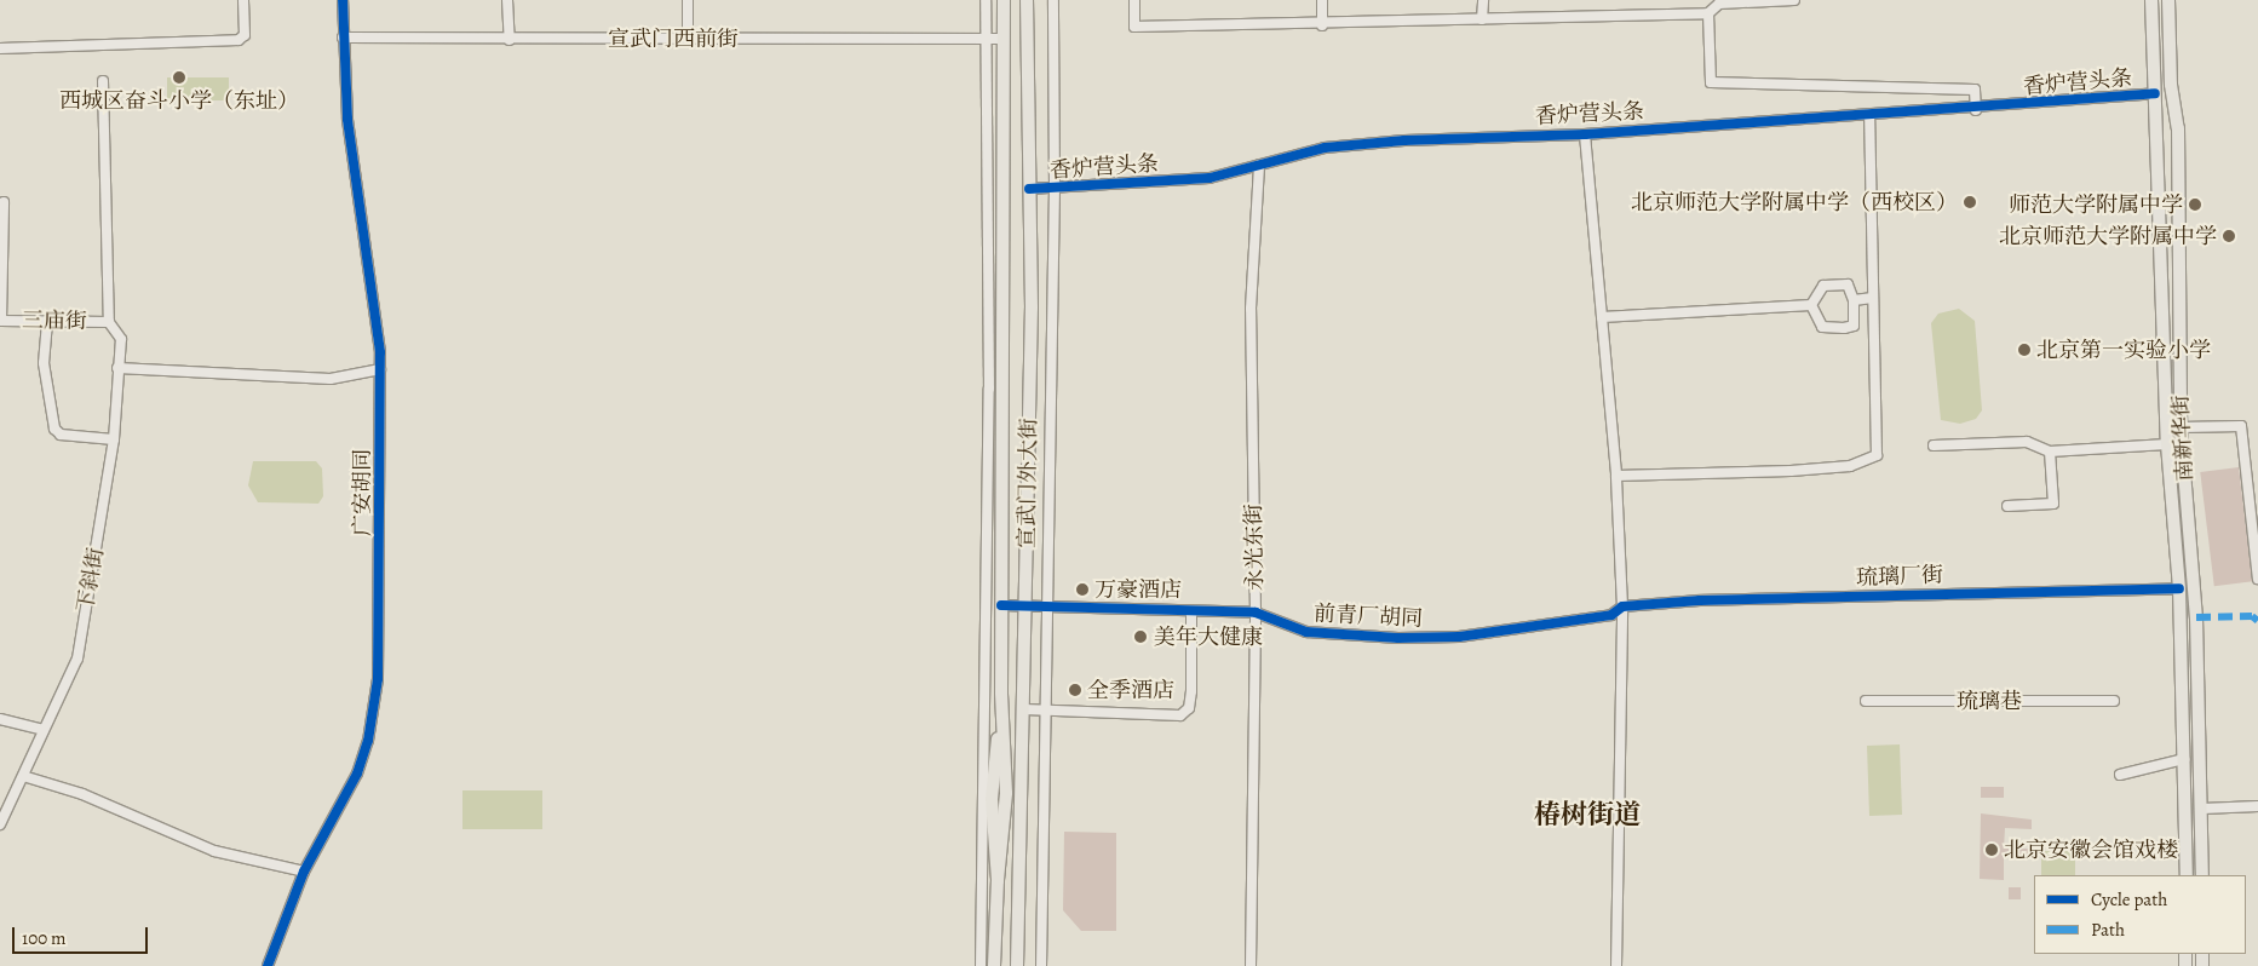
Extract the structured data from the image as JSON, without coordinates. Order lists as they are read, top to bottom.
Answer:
{
  "streets": {
    "main road": ["南新华街", "宣武门外大街"],
    "street": [
      "宣武门西前街",
      "香炉营头条",
      "三庙街",
      "广安胡同",
      "永光东街",
      "琉璃厂街",
      "下斜街",
      "前青厂胡同",
      "琉璃巷"
    ]
  },
  "crossings": [
    ["宣武门西前街", "宣武门外大街"],
    ["宣武门西前街", "广安胡同"],
    ["香炉营头条", "南新华街"],
    ["香炉营头条", "宣武门外大街"],
    ["香炉营头条", "永光东街"],
    ["三庙街", "下斜街"],
    ["南新华街", "琉璃厂街"],
    ["宣武门外大街", "前青厂胡同"],
    ["永光东街", "前青厂胡同"],
    ["琉璃厂街", "前青厂胡同"]
  ],
  "districts": ["椿树街道"],
  "places": [
    "西城区奋斗小学（东址）",
    "北京师范大学附属中学（西校区）",
    "师范大学附属中学",
    "北京师范大学附属中学",
    "北京第一实验小学",
    "万豪酒店",
    "美年大健康",
    "全季酒店",
    "北京安徽会馆戏楼"
  ],
  "legend": ["Cycle path", "Path"],
  "scale_bar": "100 m"
}
